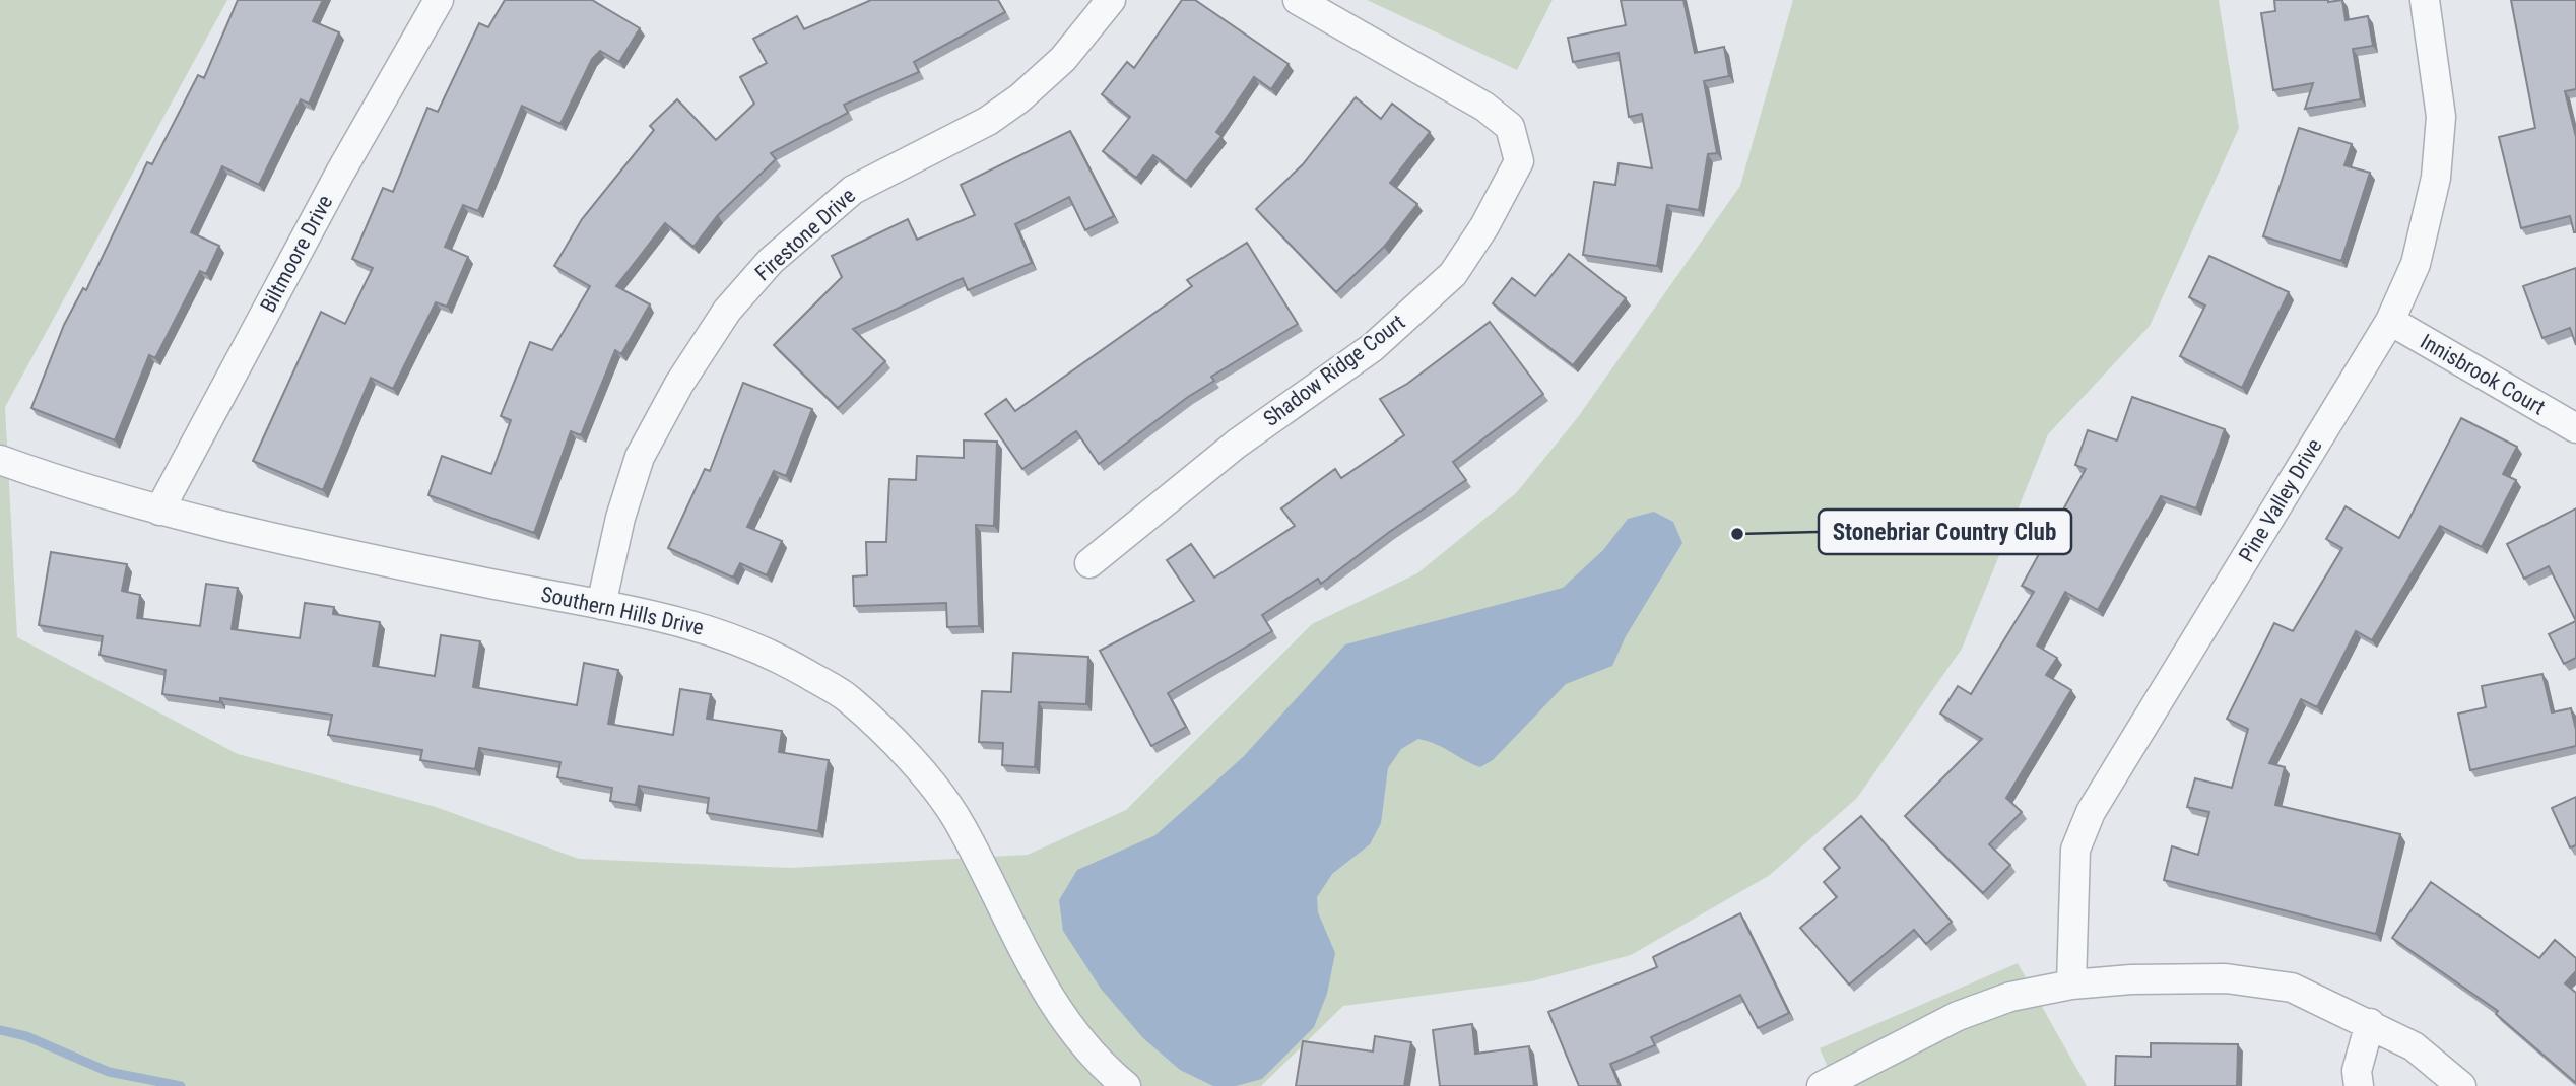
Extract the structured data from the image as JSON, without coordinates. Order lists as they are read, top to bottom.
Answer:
{
  "streets": {
    "street": [
      "Firestone Drive",
      "Biltmoore Drive",
      "Shadow Ridge Court",
      "Innisbrook Court",
      "Pine Valley Drive",
      "Southern Hills Drive"
    ]
  },
  "crossings": [
    ["Firestone Drive", "Southern Hills Drive"],
    ["Biltmoore Drive", "Southern Hills Drive"],
    ["Innisbrook Court", "Pine Valley Drive"]
  ],
  "places": ["Stonebriar Country Club"]
}
